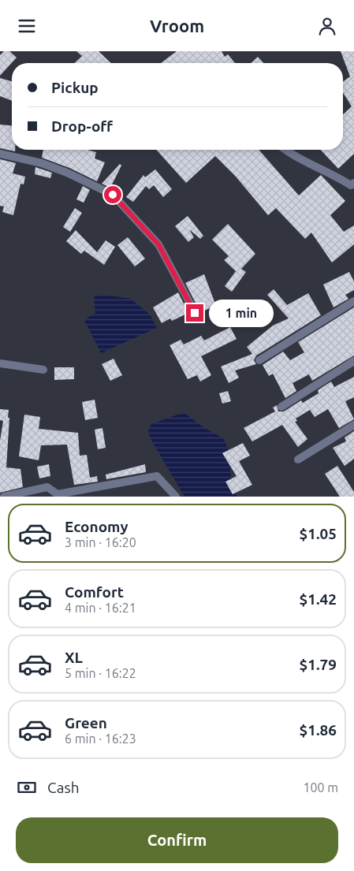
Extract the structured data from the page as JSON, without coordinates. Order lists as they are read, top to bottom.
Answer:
{
  "page": {
    "header": "Vroom",
    "banner": ["Pickup", "Drop-off"],
    "bubble": "1 min",
    "list": [
      {
        "name": "Economy",
        "note": "3 min · 16:20",
        "value": "$1.05"
      },
      {
        "name": "Comfort",
        "note": "4 min · 16:21",
        "value": "$1.42"
      },
      {
        "name": "XL",
        "note": "5 min · 16:22",
        "value": "$1.79"
      },
      {
        "name": "Green",
        "note": "6 min · 16:23",
        "value": "$1.86"
      }
    ],
    "pay": ["Cash", "100 m"],
    "buttons": "Confirm"
  }
}
